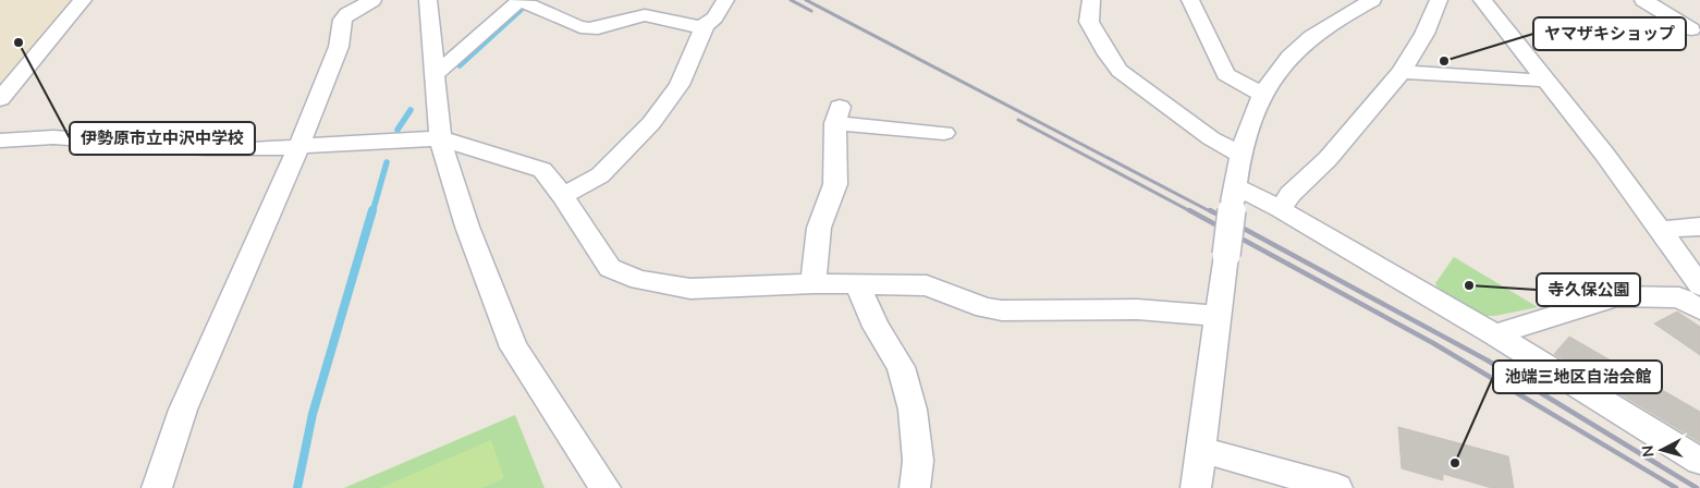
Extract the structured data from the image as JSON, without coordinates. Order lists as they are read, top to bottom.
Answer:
{
  "places": [
    "伊勢原市立中沢中学校",
    "ヤマザキショップ",
    "寺久保公園",
    "池端三地区自治会館"
  ],
  "north": "left"
}
